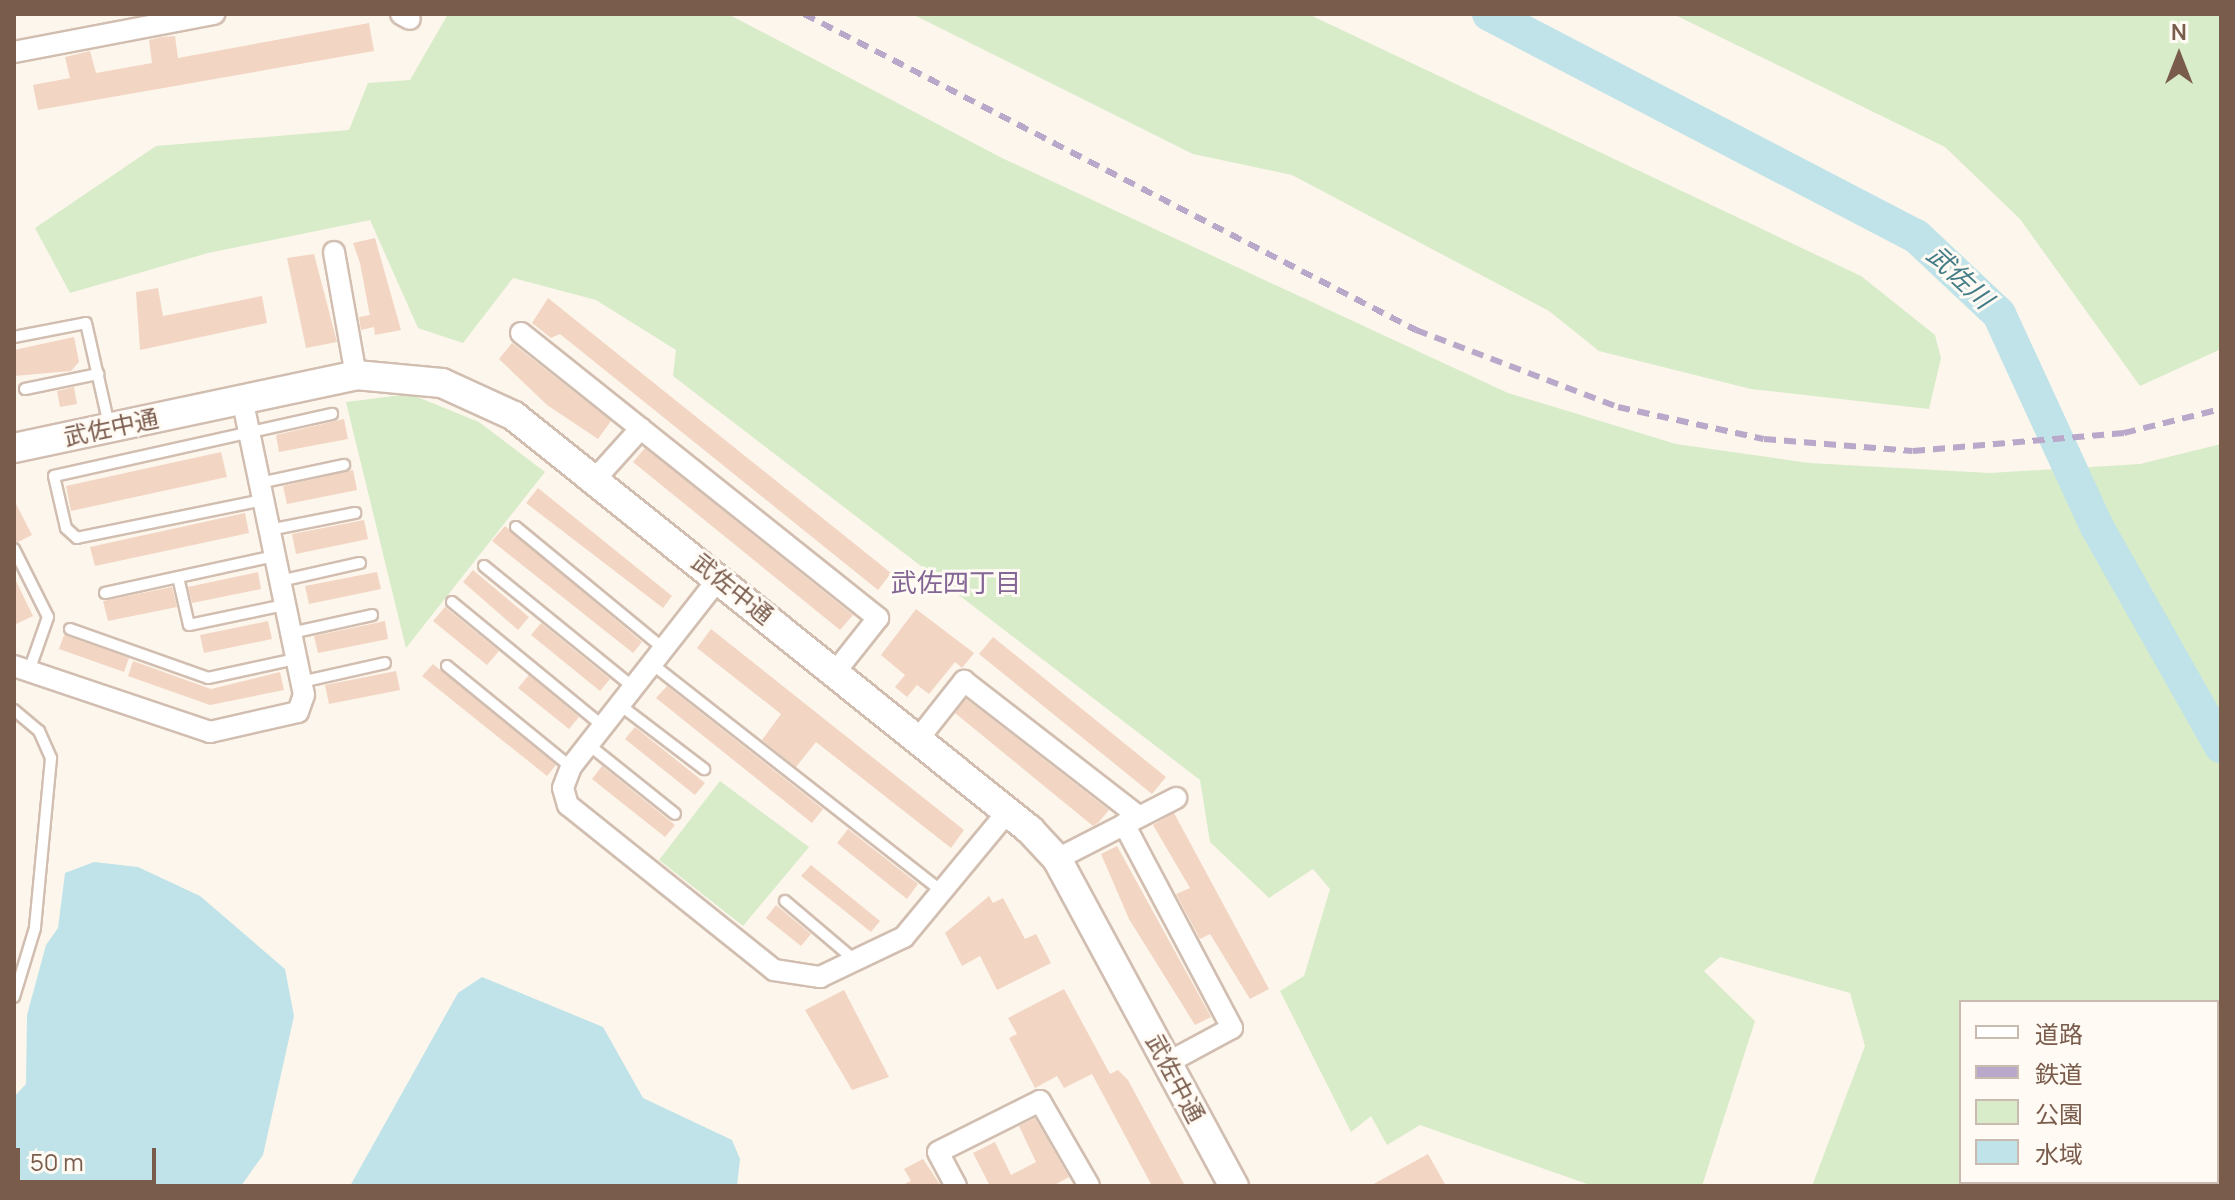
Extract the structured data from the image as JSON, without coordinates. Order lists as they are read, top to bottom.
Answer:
{
  "streets": {
    "street": ["武佐中通"]
  },
  "districts": ["武佐四丁目"],
  "water": ["武佐川"],
  "legend": [
    "道路",
    "鉄道",
    "公園",
    "水域"
  ],
  "scale_bar": "50 m",
  "north": "top"
}
